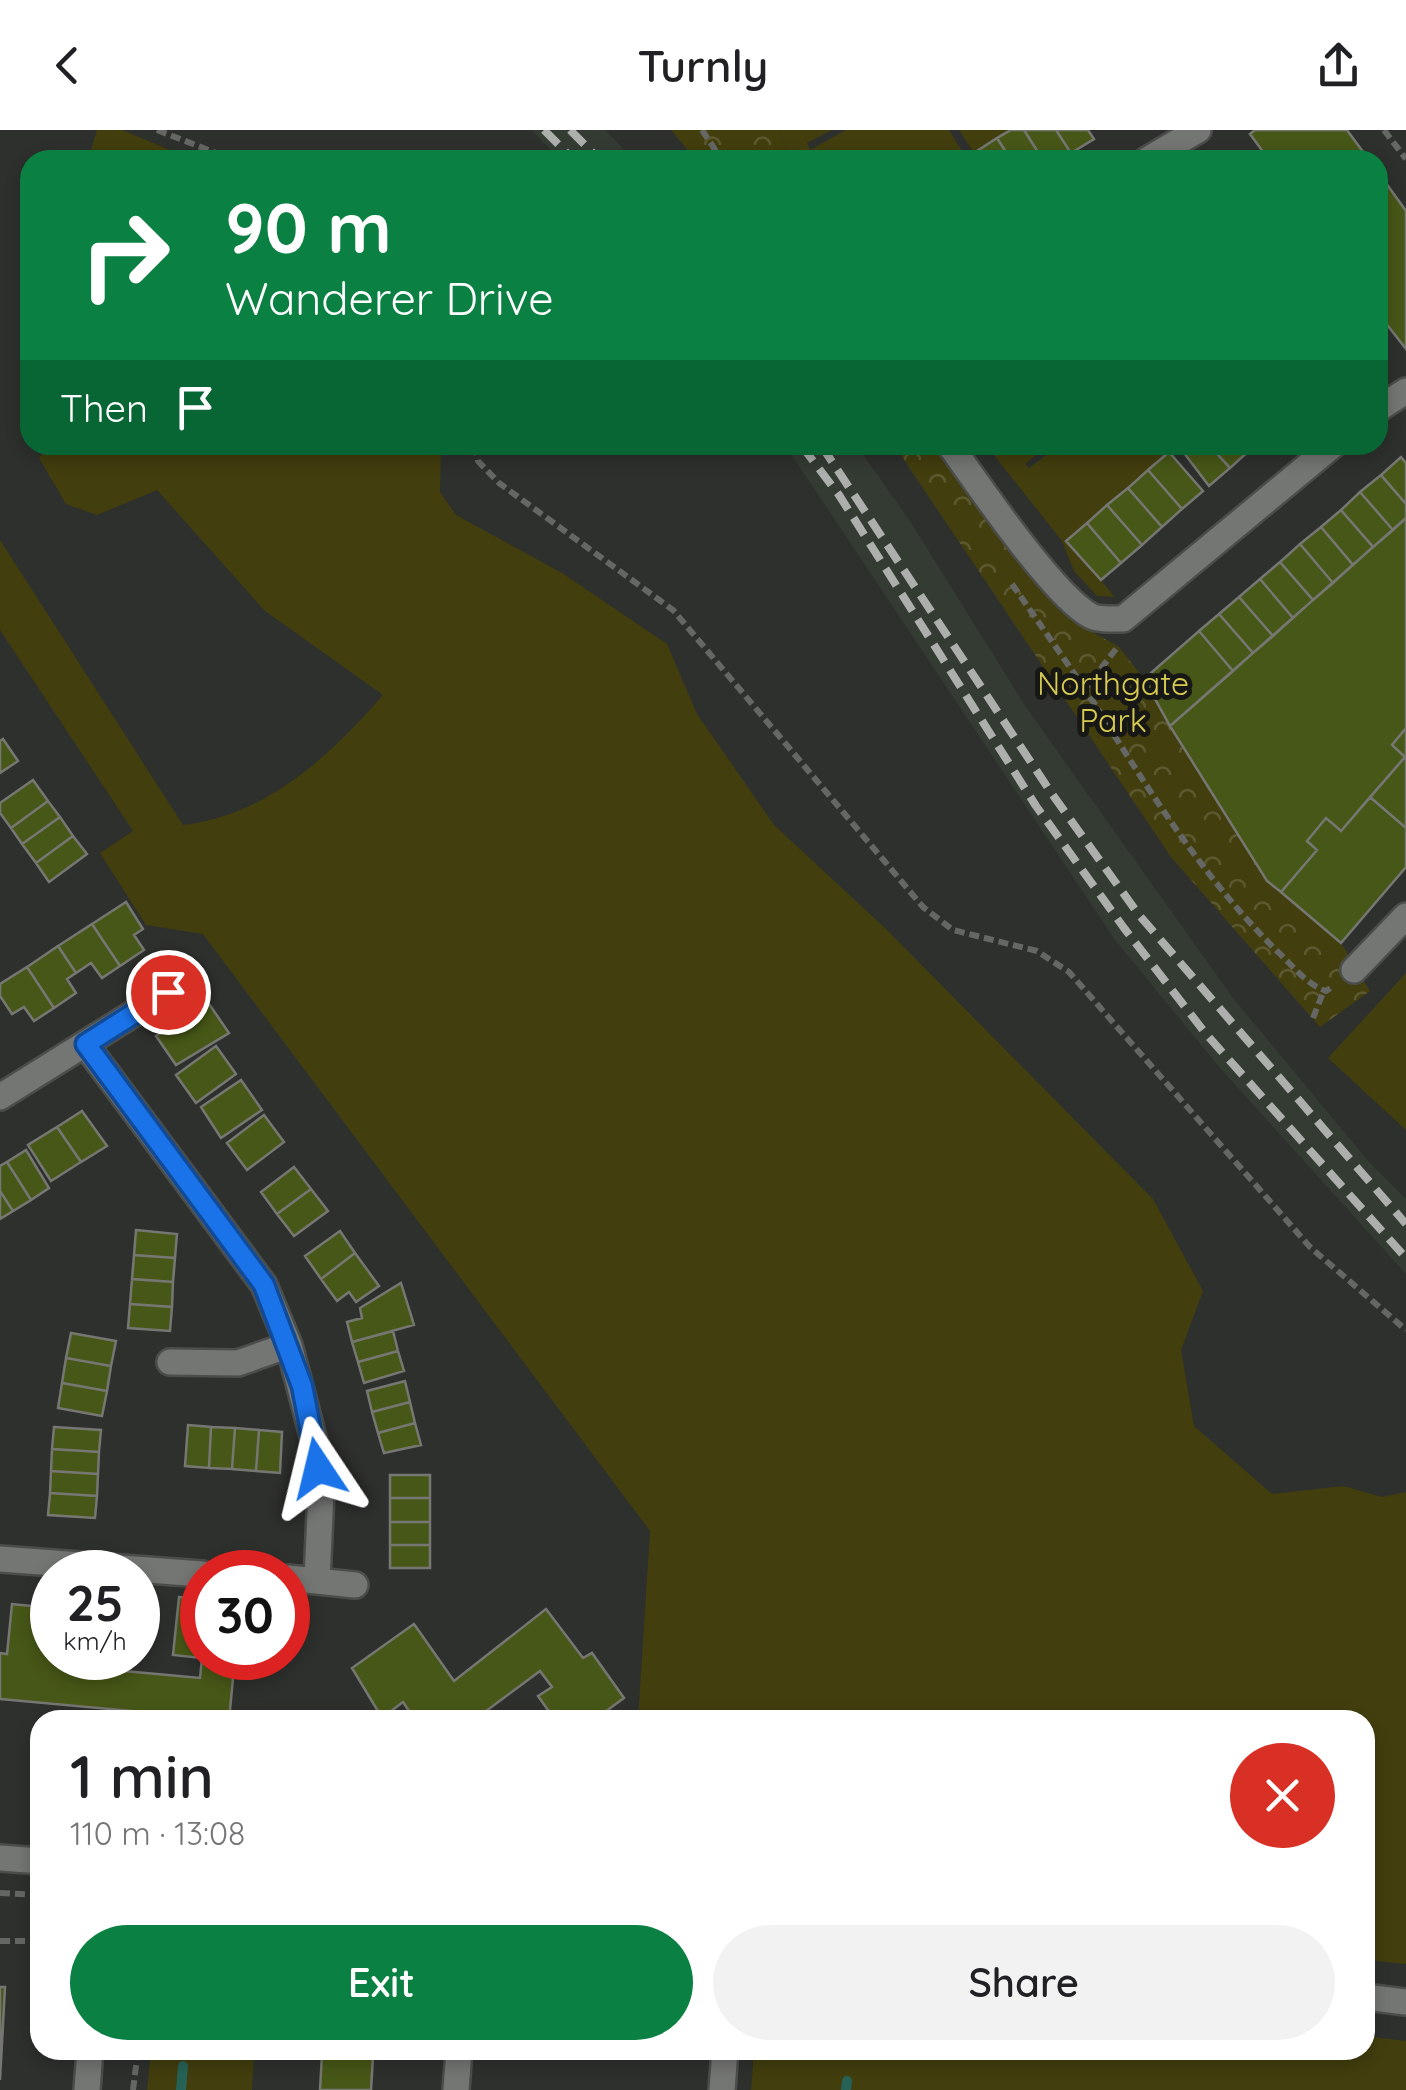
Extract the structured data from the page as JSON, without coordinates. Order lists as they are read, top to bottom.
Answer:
{
  "parks": ["Northgate Park"],
  "page": {
    "header": "Turnly",
    "turn": ["90 m", "Wanderer Drive"],
    "then": "Then",
    "speed": "25 km/h",
    "limit": "30",
    "heading": ["1 min", "110 m · 13:08"],
    "buttons": ["Exit", "Share"]
  }
}
